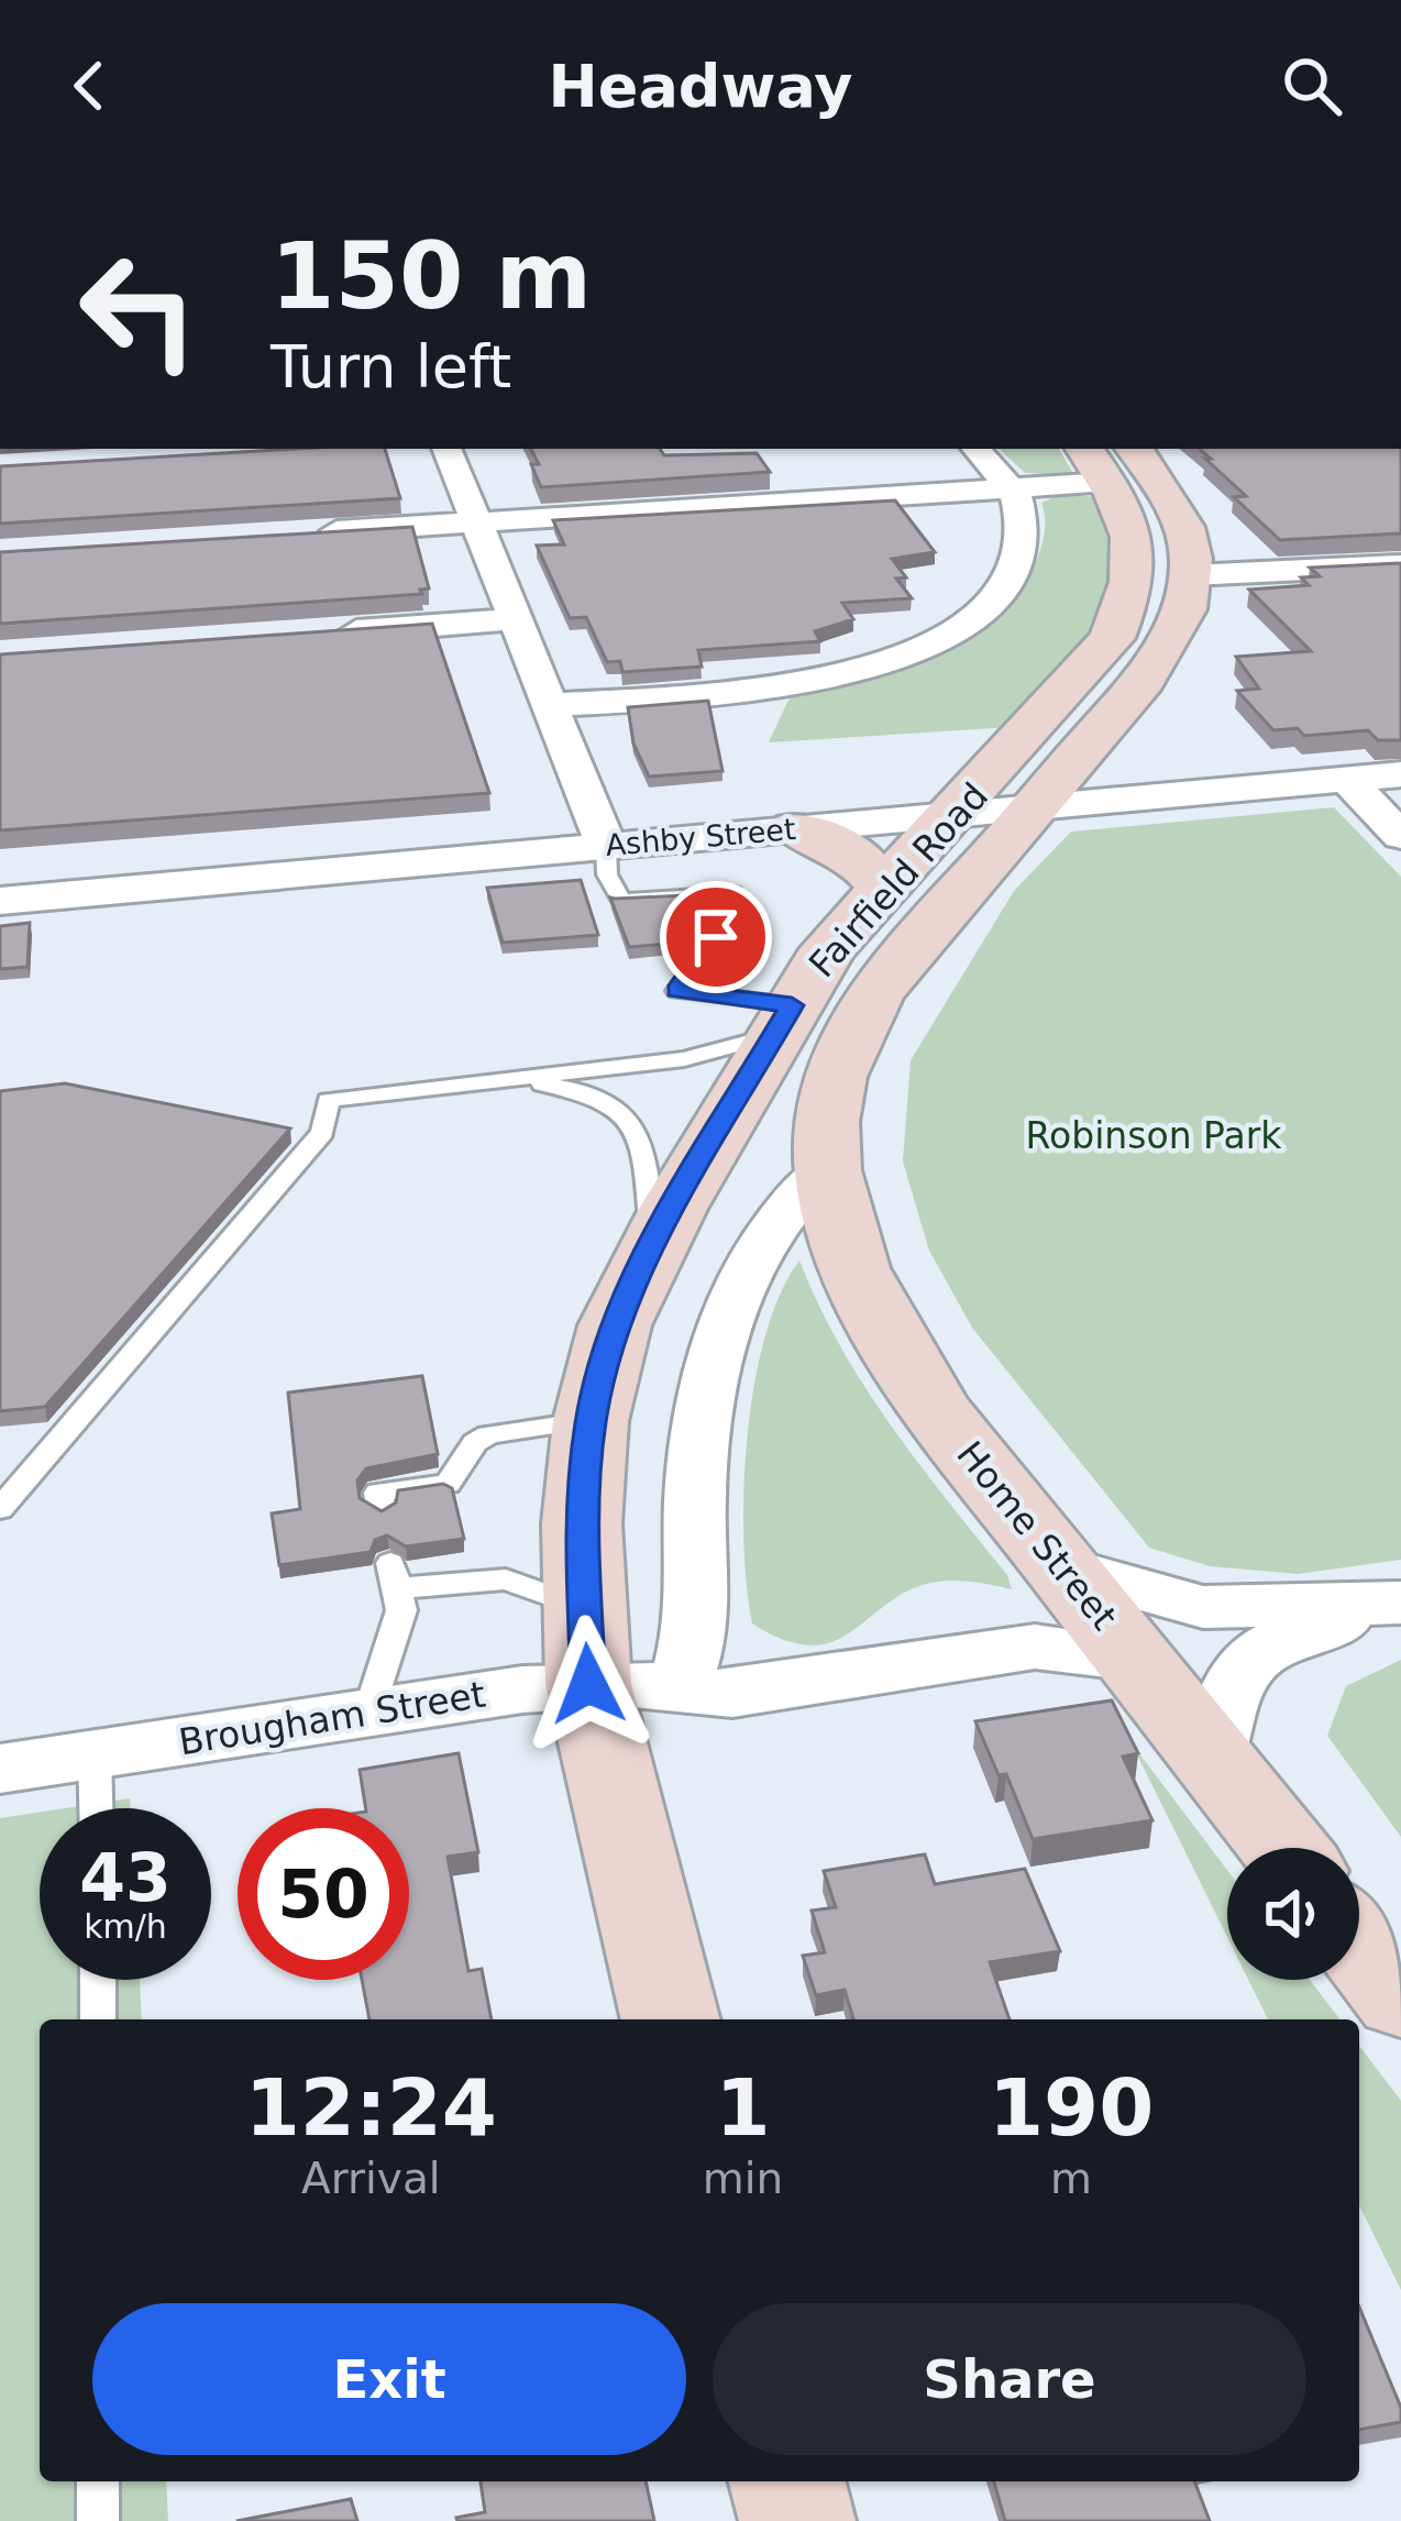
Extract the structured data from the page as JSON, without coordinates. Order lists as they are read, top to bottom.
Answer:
{
  "streets": {
    "main road": ["Fairfield Road", "Home Street"],
    "street": ["Ashby Street", "Brougham Street"]
  },
  "crossings": [
    ["Ashby Street", "Fairfield Road"],
    ["Fairfield Road", "Home Street"],
    ["Fairfield Road", "Brougham Street"],
    ["Home Street", "Brougham Street"]
  ],
  "parks": ["Robinson Park"],
  "page": {
    "header": "Headway",
    "turn": ["150 m", "Turn left"],
    "speed": "43 km/h",
    "limit": "50",
    "eta": [
      "12:24",
      "Arrival",
      "1",
      "min",
      "190",
      "m"
    ],
    "buttons": ["Exit", "Share"]
  }
}
